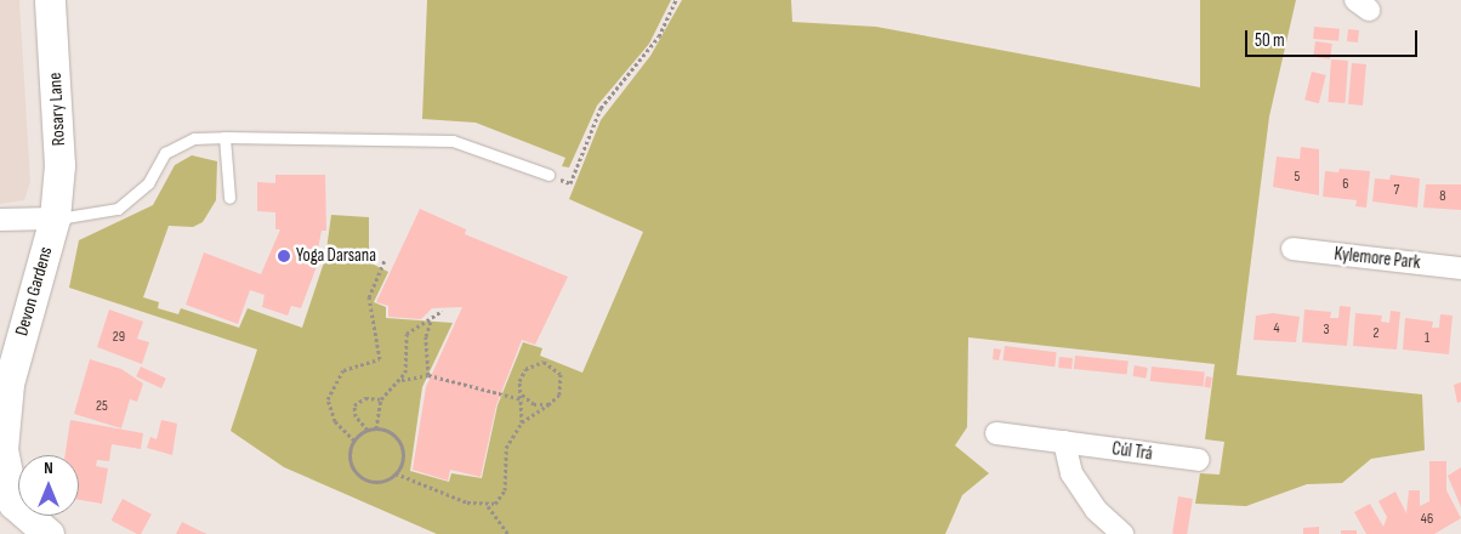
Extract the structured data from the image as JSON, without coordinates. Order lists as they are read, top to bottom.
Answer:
{
  "streets": {
    "street": [
      "Rosary Lane",
      "Kylemore Park",
      "Devon Gardens",
      "Cúl Trá"
    ]
  },
  "crossings": [
    ["Rosary Lane", "Devon Gardens"]
  ],
  "places": ["Yoga Darsana"],
  "house_numbers": [
    "5",
    "6",
    "7",
    "8",
    "4",
    "3",
    "2",
    "29",
    "1",
    "25",
    "46"
  ],
  "scale_bar": "50 m",
  "north": "top"
}
